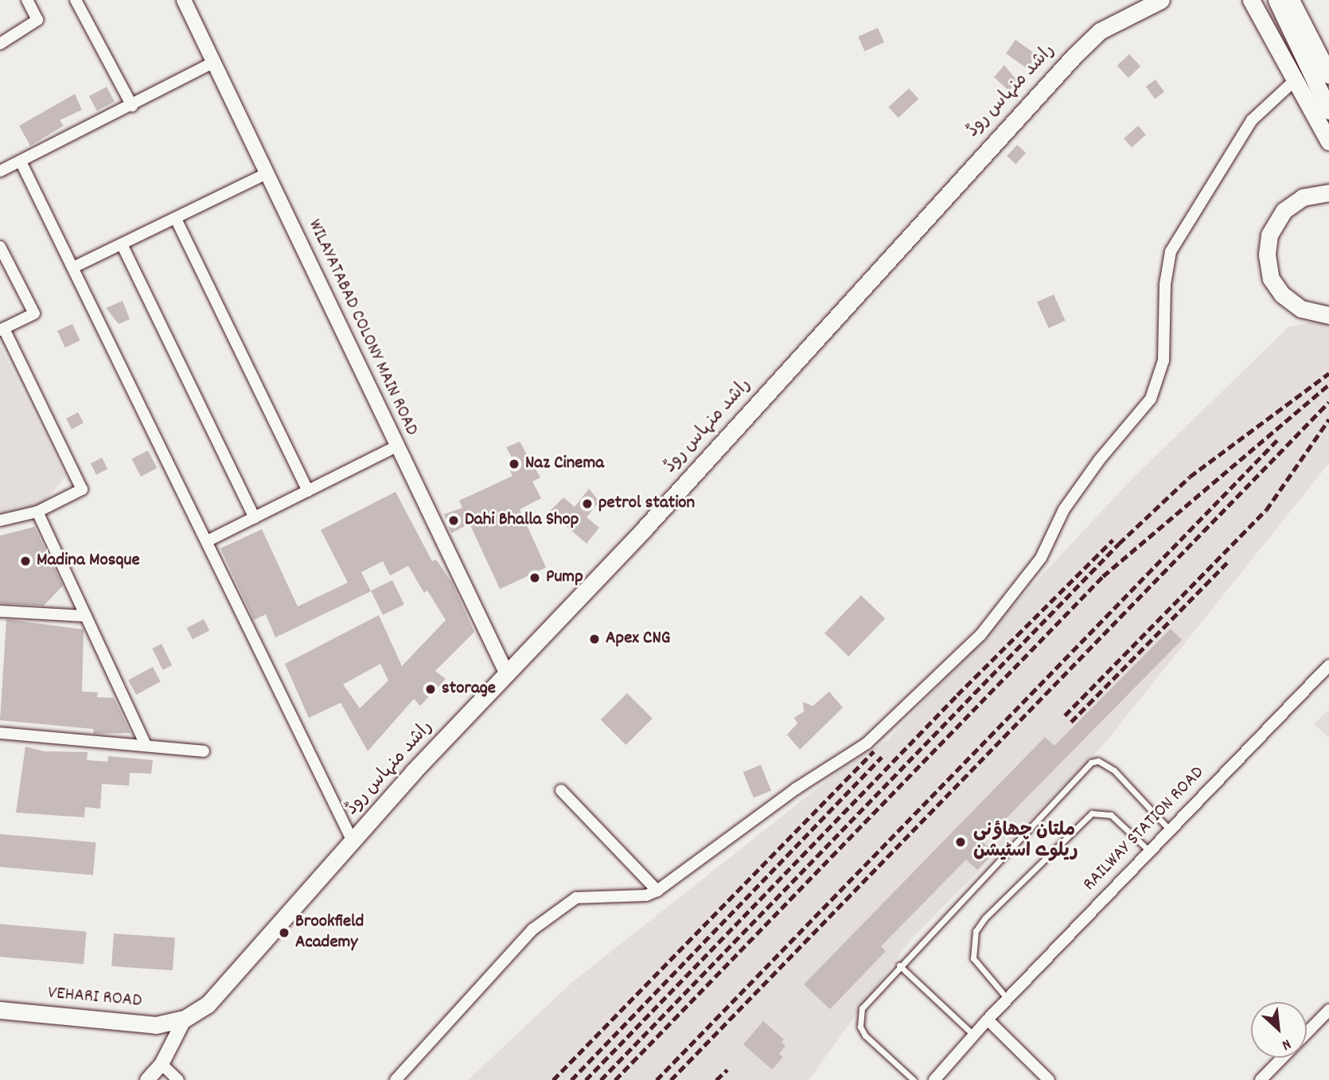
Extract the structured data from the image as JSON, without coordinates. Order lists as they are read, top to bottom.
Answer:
{
  "streets": {
    "main road": ["راشد منہاس روڈ", "VEHARI ROAD"],
    "street": ["WILAYATABAD COLONY MAIN ROAD", "RAILWAY STATION ROAD"]
  },
  "crossings": [
    ["راشد منہاس روڈ", "WILAYATABAD COLONY MAIN ROAD"],
    ["راشد منہاس روڈ", "VEHARI ROAD"]
  ],
  "places": [
    "Naz Cinema",
    "petrol station",
    "Dahi Bhalla Shop",
    "Madina Mosque",
    "Pump",
    "Apex CNG",
    "storage",
    "ملتان چھاؤنی ریلوے اسٹیشن",
    "Brookfield Academy"
  ],
  "north": "bottom right"
}
